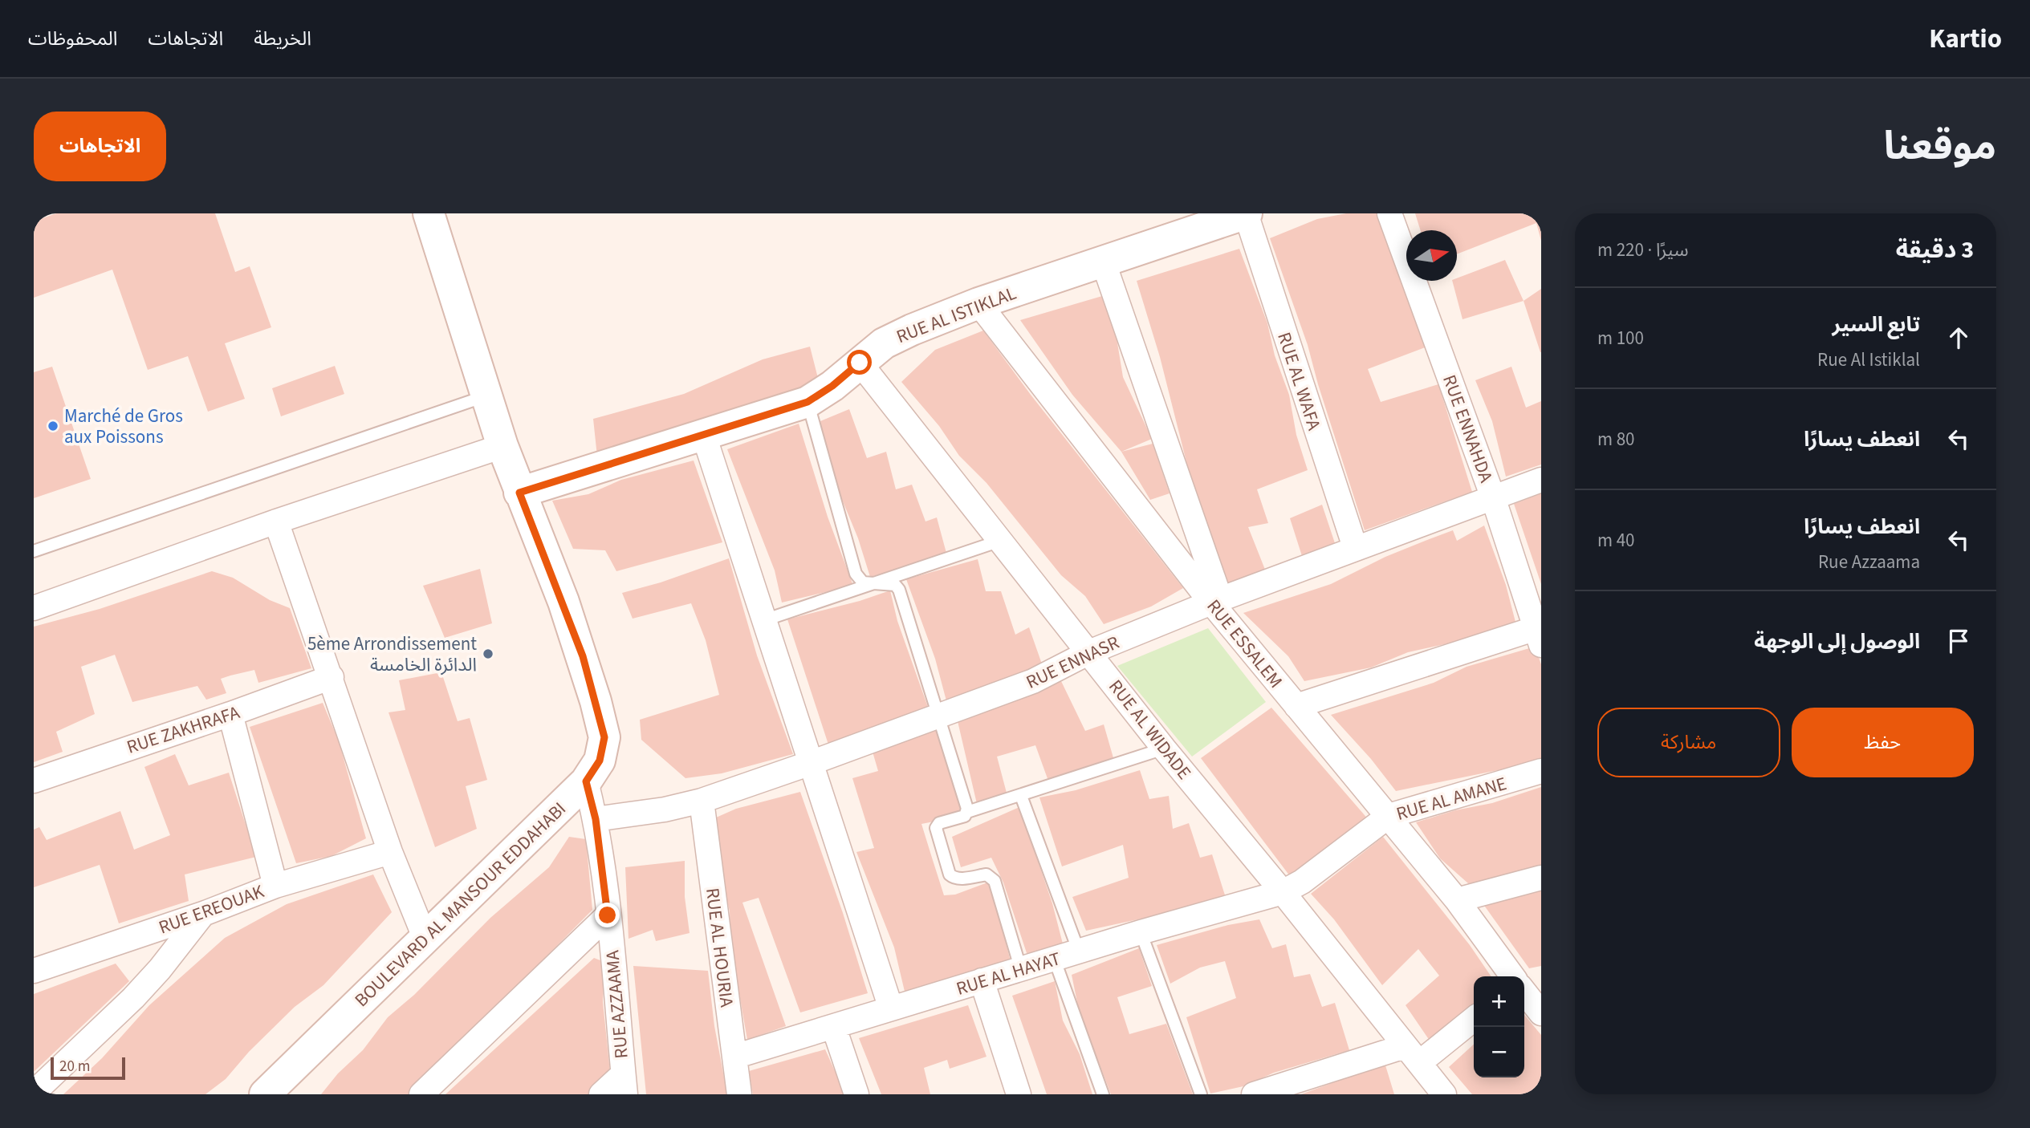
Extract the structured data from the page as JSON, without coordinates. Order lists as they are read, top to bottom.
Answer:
{
  "streets": {
    "main road": ["RUE AL ISTIKLAL", "BOULEVARD AL MANSOUR EDDAHABI"],
    "street": [
      "RUE AL WAFA",
      "RUE ENNAHDA",
      "RUE ESSALEM",
      "RUE ENNASR",
      "RUE ZAKHRAFA",
      "RUE AL WIDADE",
      "RUE AL AMANE",
      "RUE EREOUAK",
      "RUE AL HOURIA",
      "RUE AL HAYAT",
      "RUE AZZAAMA"
    ]
  },
  "crossings": [
    ["RUE AL ISTIKLAL", "RUE AL WAFA"],
    ["RUE AL ISTIKLAL", "RUE ESSALEM"],
    ["RUE AL ISTIKLAL", "RUE AL WIDADE"],
    ["RUE AL ISTIKLAL", "BOULEVARD AL MANSOUR EDDAHABI"],
    ["RUE AL WAFA", "RUE ENNASR"],
    ["RUE ENNAHDA", "RUE ENNASR"],
    ["RUE ESSALEM", "RUE ENNASR"],
    ["RUE ESSALEM", "RUE AL AMANE"],
    ["RUE ENNASR", "RUE AL WIDADE"],
    ["RUE ENNASR", "RUE AL HOURIA"],
    ["RUE ENNASR", "RUE AZZAAMA"],
    ["RUE AL WIDADE", "RUE AL AMANE"],
    ["RUE AL WIDADE", "RUE AL HAYAT"],
    ["RUE AL AMANE", "RUE AL HAYAT"],
    ["BOULEVARD AL MANSOUR EDDAHABI", "RUE AZZAAMA"],
    ["RUE AL HOURIA", "RUE AL HAYAT"]
  ],
  "places": ["Marché de Gros aux Poissons", "5ème Arrondissement الدائرة الخامسة"],
  "scale_bar": "20 m",
  "north": "right",
  "page": {
    "header": "Kartio",
    "nav": ["الخريطة", "الاتجاهات", "المحفوظات"],
    "title": "موقعنا",
    "buttons": [
      "الاتجاهات",
      ["حفظ", "مشاركة"]
    ],
    "heading": ["3 دقيقة", "سيرًا · 220 m"],
    "list": [
      ["تابع السير", "Rue Al Istiklal", "100 m"],
      ["انعطف يسارًا", "80 m"],
      ["انعطف يسارًا", "Rue Azzaama", "40 m"],
      "الوصول إلى الوجهة"
    ],
    "map_buttons": ["+", "−"],
    "scale": "20 m"
  }
}
